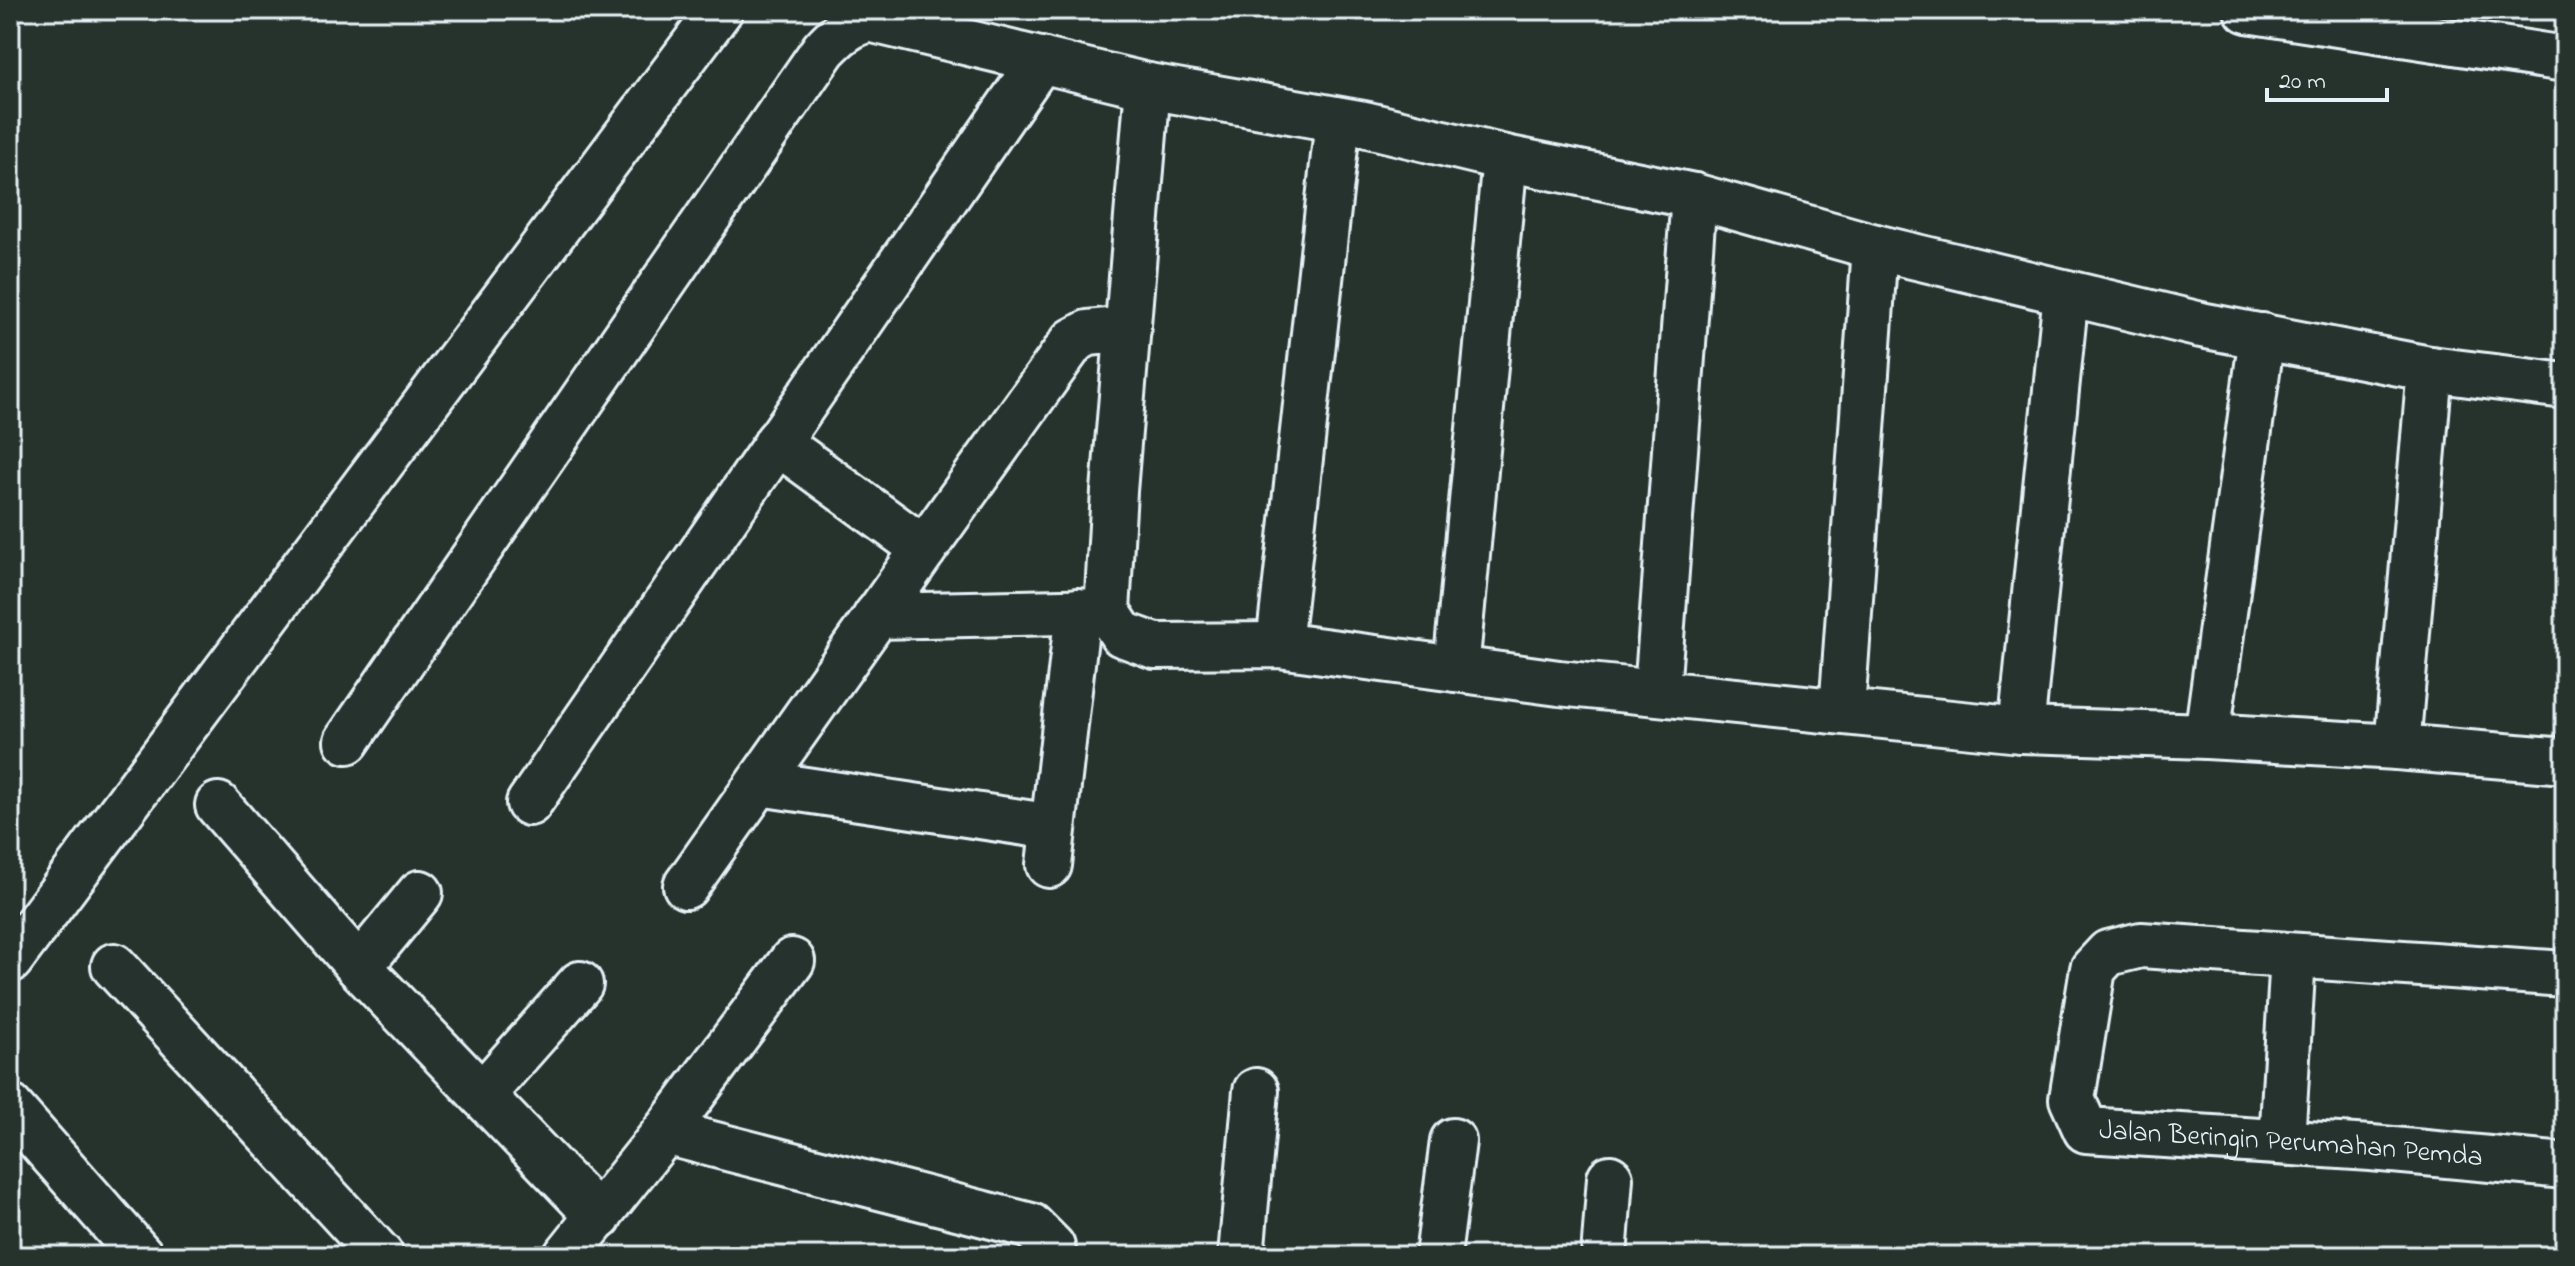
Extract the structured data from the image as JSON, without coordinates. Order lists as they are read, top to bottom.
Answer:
{
  "streets": {
    "street": ["Jalan Beringin Perumahan Pemda"]
  },
  "scale_bar": "20 m"
}
